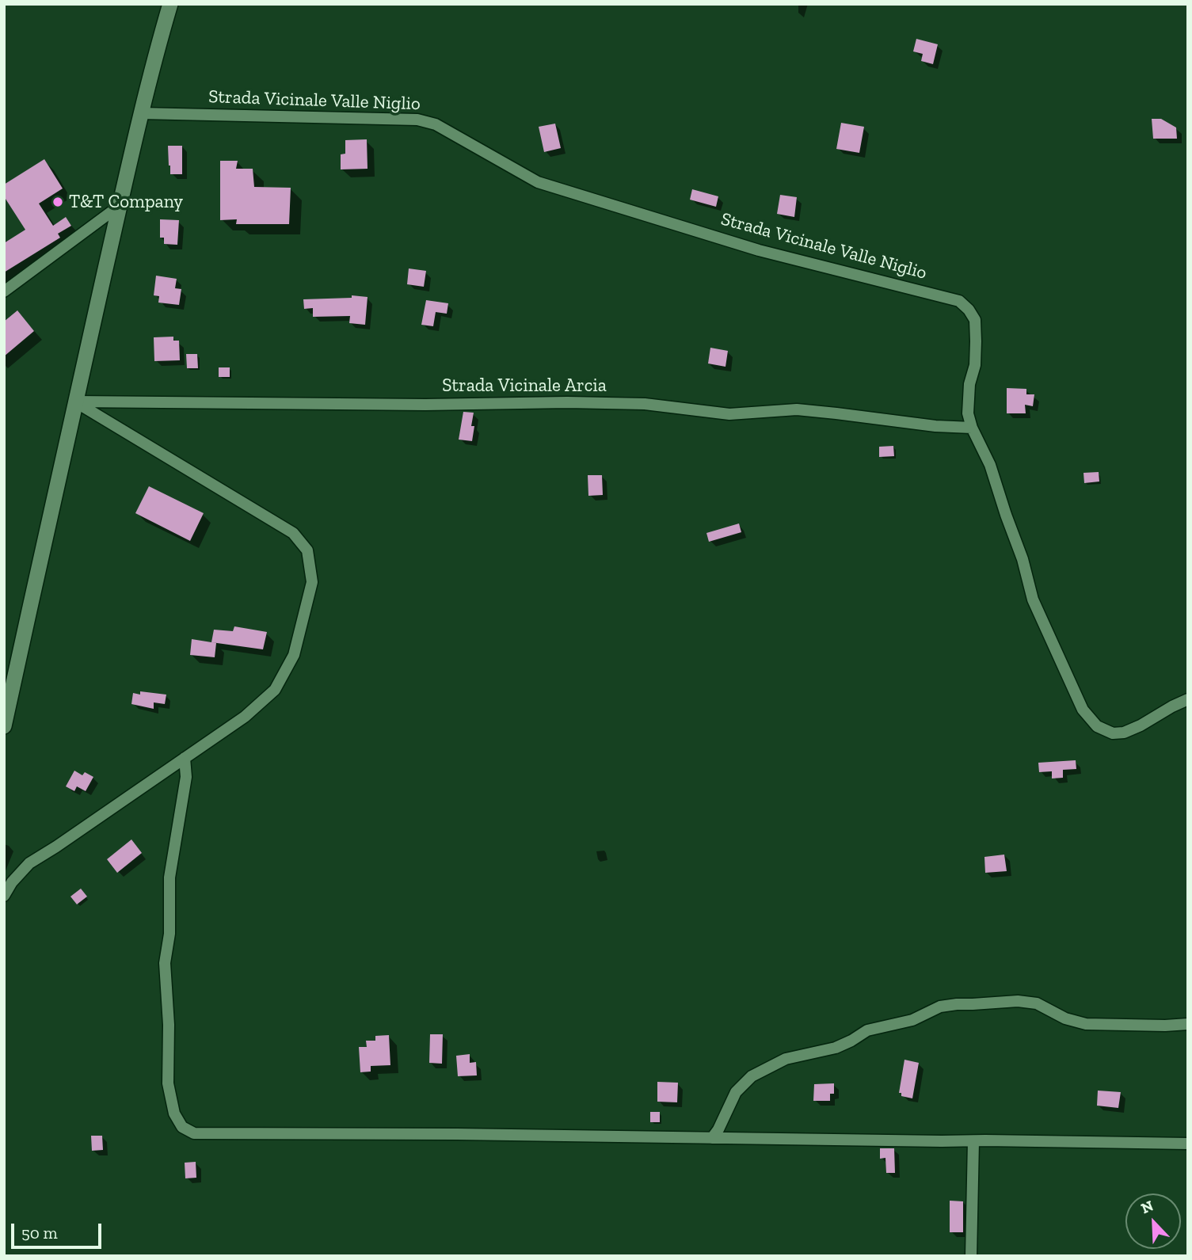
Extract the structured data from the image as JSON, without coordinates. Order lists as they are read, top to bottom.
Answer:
{
  "streets": {
    "street": ["Strada Vicinale Valle Niglio", "Strada Vicinale Arcia"]
  },
  "crossings": [
    ["Strada Vicinale Valle Niglio", "Strada Vicinale Arcia"]
  ],
  "places": ["T&T Company"],
  "scale_bar": "50 m",
  "north": "top left"
}
